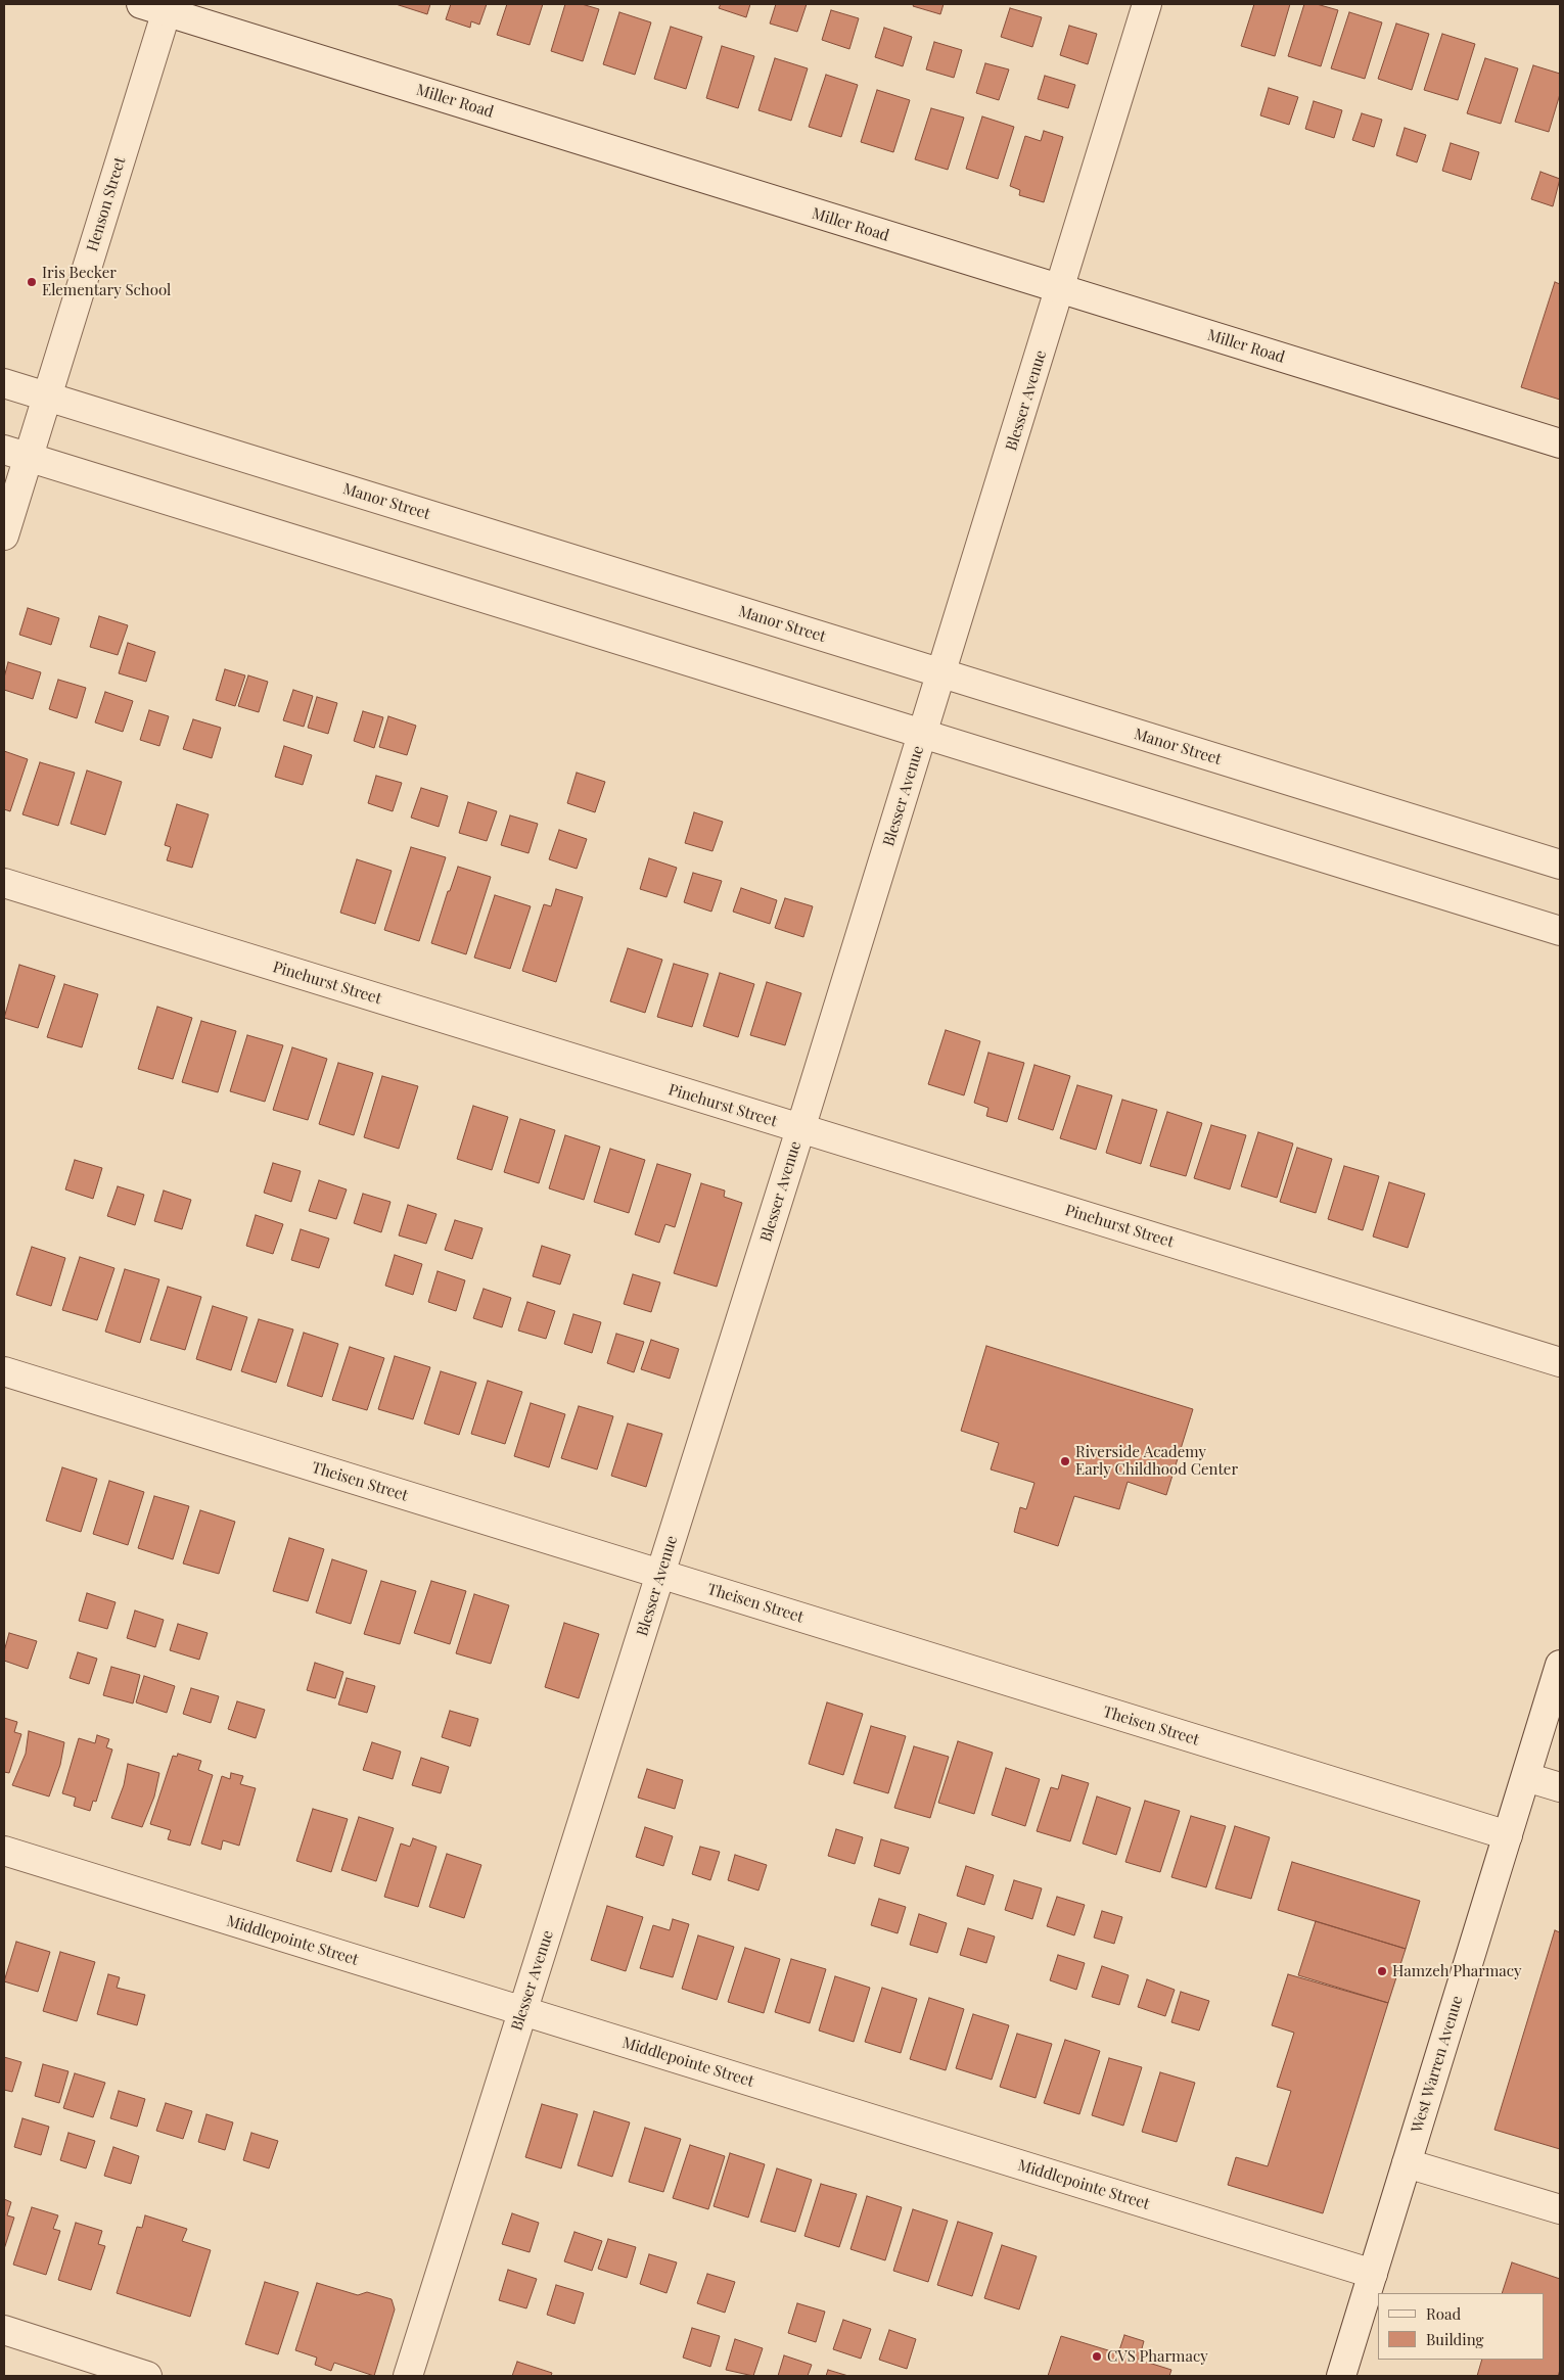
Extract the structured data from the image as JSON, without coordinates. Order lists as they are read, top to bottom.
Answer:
{
  "streets": {
    "street": [
      "Miller Road",
      "Henson Street",
      "Blesser Avenue",
      "Manor Street",
      "Pinehurst Street",
      "Theisen Street",
      "Middlepointe Street",
      "West Warren Avenue"
    ]
  },
  "crossings": [
    ["Miller Road", "Henson Street"],
    ["Miller Road", "Blesser Avenue"],
    ["Henson Street", "Manor Street"],
    ["Blesser Avenue", "Manor Street"],
    ["Blesser Avenue", "Pinehurst Street"],
    ["Blesser Avenue", "Theisen Street"],
    ["Blesser Avenue", "Middlepointe Street"],
    ["Theisen Street", "West Warren Avenue"],
    ["Middlepointe Street", "West Warren Avenue"]
  ],
  "places": [
    "Iris Becker Elementary School",
    "Riverside Academy Early Childhood Center",
    "Hamzeh Pharmacy",
    "CVS Pharmacy"
  ],
  "legend": ["Road", "Building"]
}
